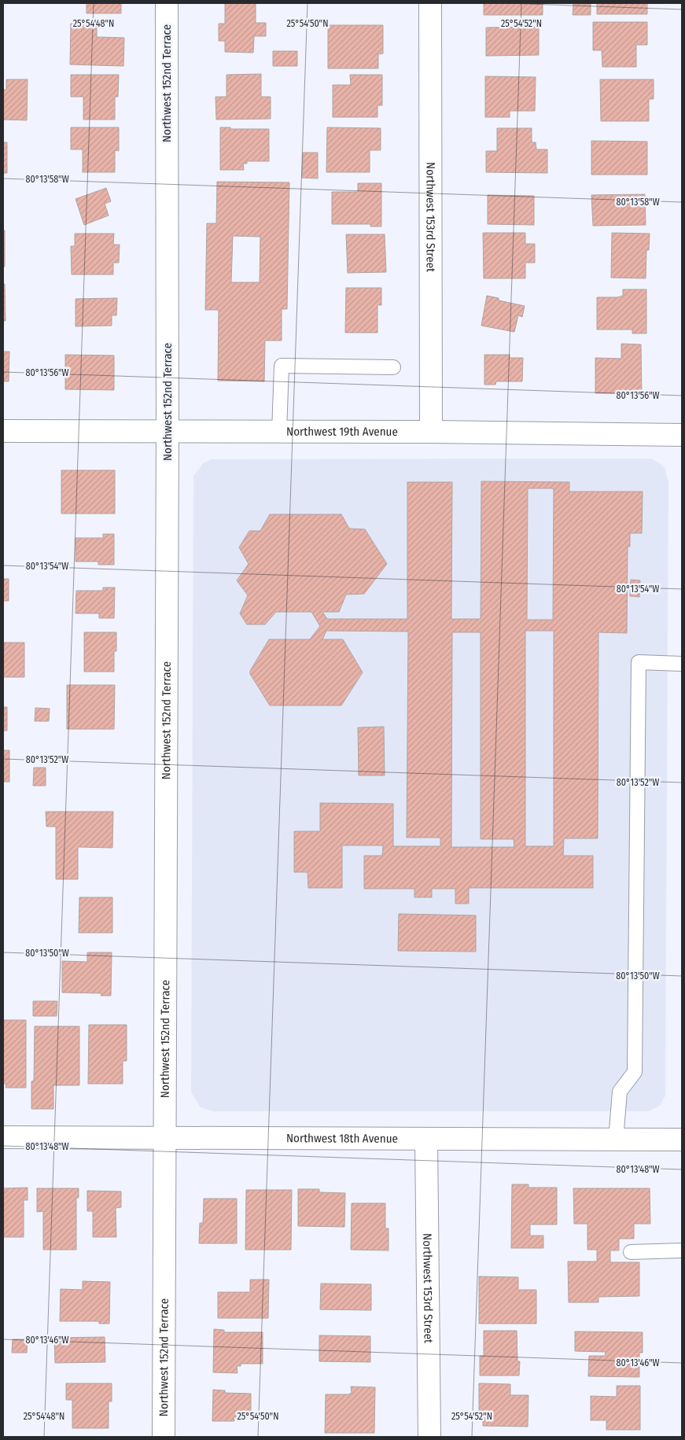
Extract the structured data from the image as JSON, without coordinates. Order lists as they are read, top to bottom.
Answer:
{
  "streets": {
    "street": [
      "Northwest 152nd Terrace",
      "Northwest 153rd Street",
      "Northwest 19th Avenue",
      "Northwest 18th Avenue"
    ]
  },
  "crossings": [
    ["Northwest 152nd Terrace", "Northwest 19th Avenue"],
    ["Northwest 152nd Terrace", "Northwest 18th Avenue"],
    ["Northwest 153rd Street", "Northwest 19th Avenue"],
    ["Northwest 153rd Street", "Northwest 18th Avenue"]
  ],
  "coordinates": [
    "25°54'48\"N",
    "25°54'50\"N",
    "25°54'52\"N",
    "80°13'58\"W",
    "80°13'56\"W",
    "80°13'54\"W",
    "80°13'52\"W",
    "80°13'50\"W",
    "80°13'48\"W",
    "80°13'46\"W"
  ]
}
